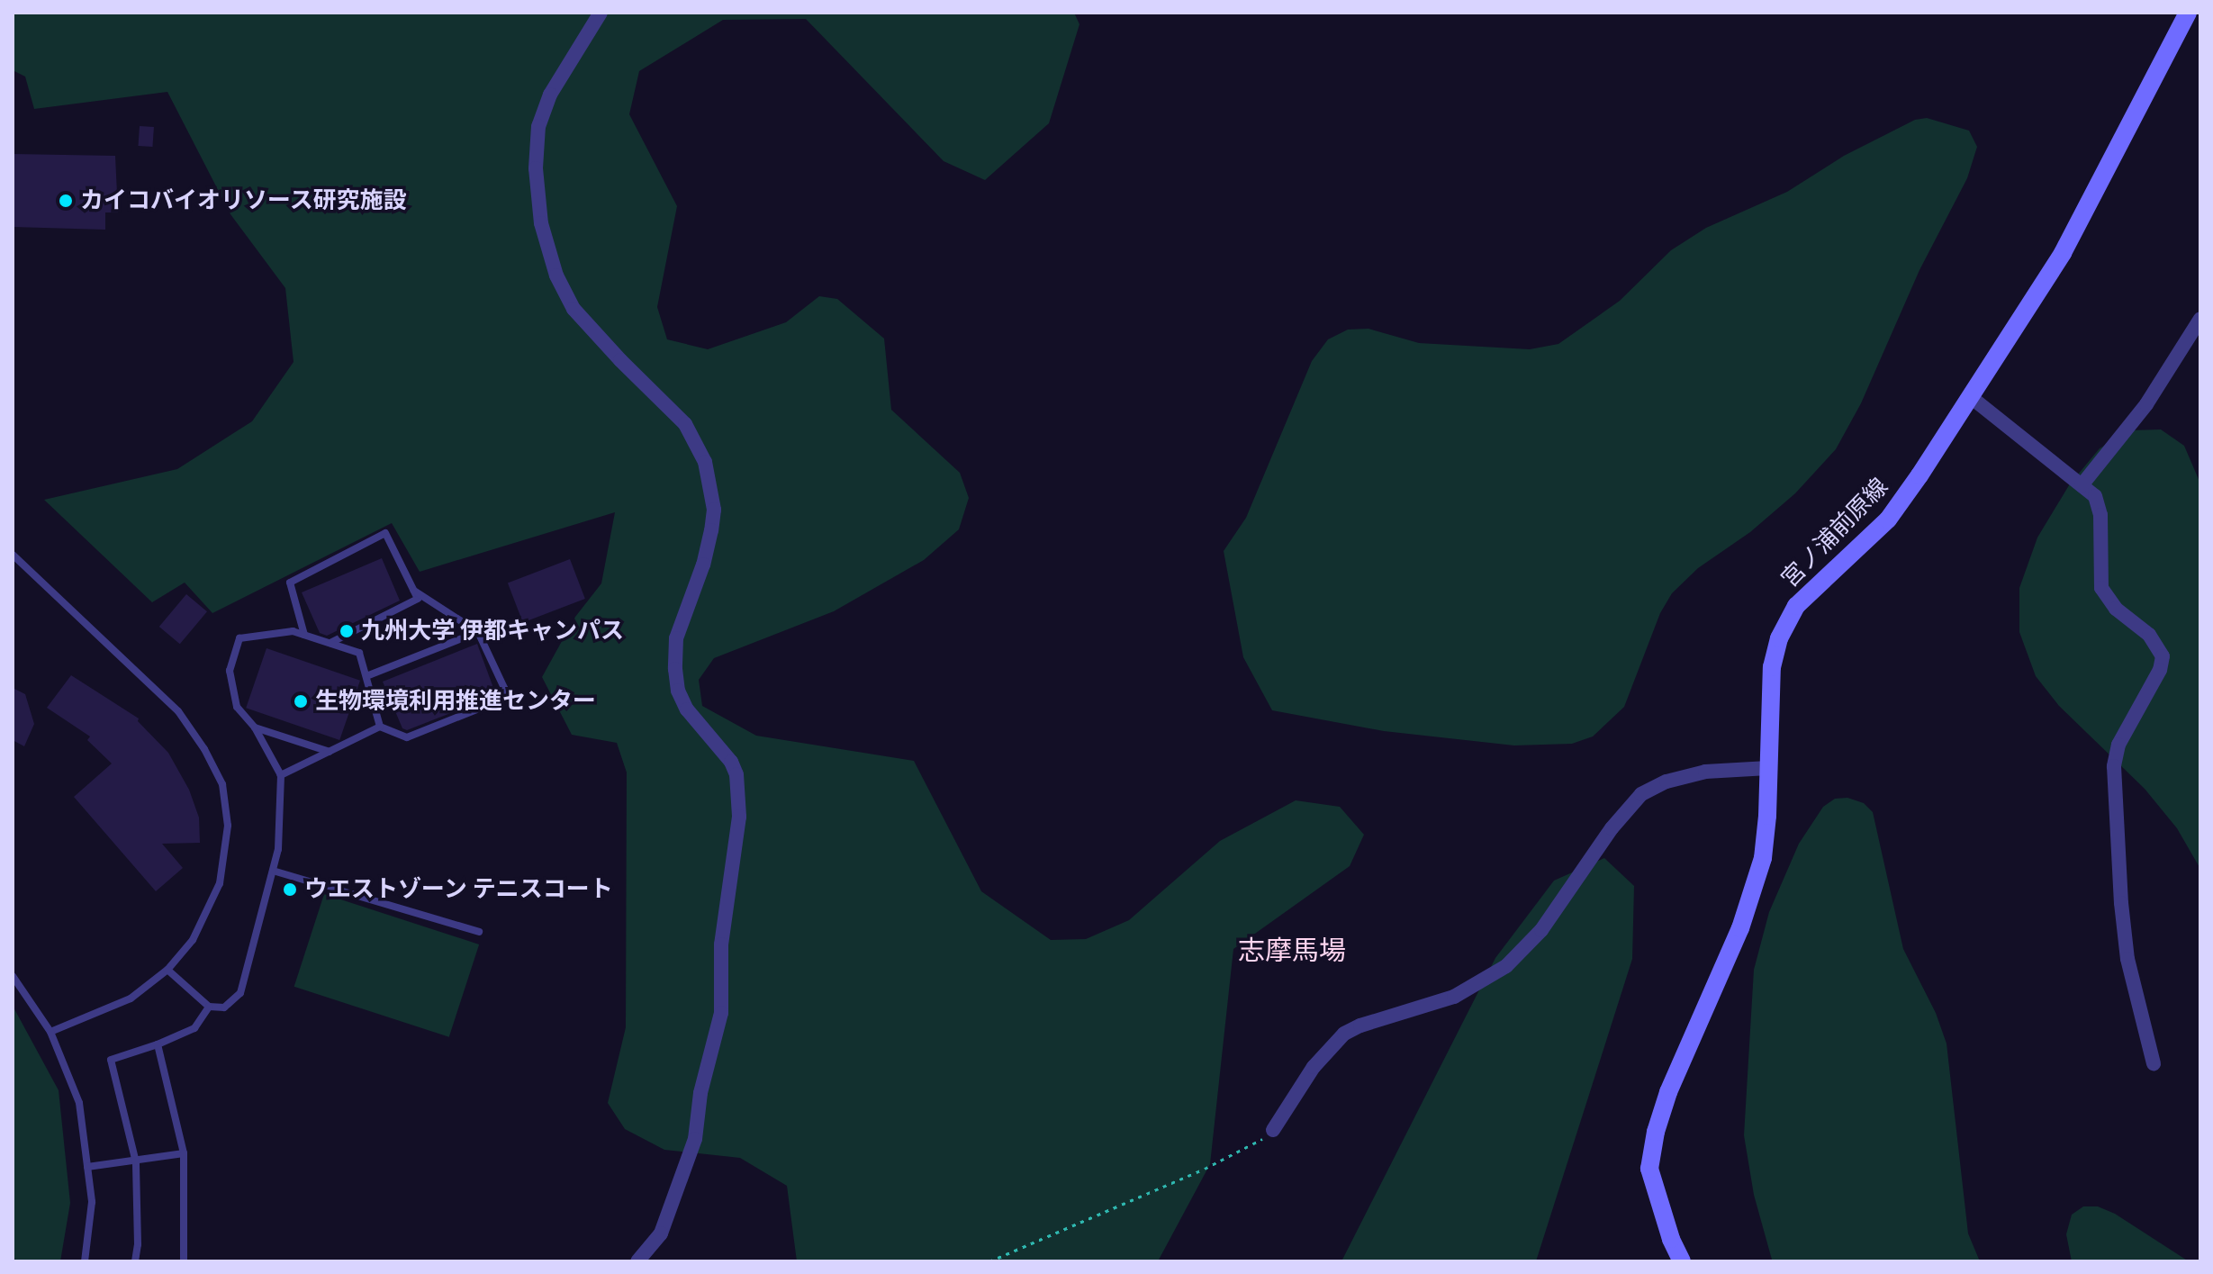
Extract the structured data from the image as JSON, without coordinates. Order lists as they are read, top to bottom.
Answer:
{
  "streets": {
    "main road": ["宮ノ浦前原線"]
  },
  "districts": ["志摩馬場"],
  "places": [
    "カイコバイオリソース研究施設",
    "九州大学 伊都キャンパス",
    "生物環境利用推進センター",
    "ウエストゾーン テニスコート"
  ]
}
